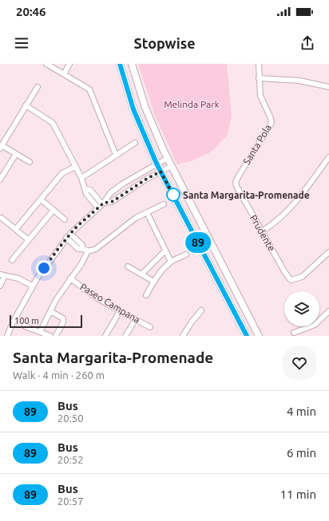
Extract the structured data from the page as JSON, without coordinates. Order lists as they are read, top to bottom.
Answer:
{
  "streets": {
    "street": ["Santa Pola", "Prudente", "Paseo Campana"]
  },
  "crossings": [
    ["Santa Pola", "Prudente"]
  ],
  "parks": ["Melinda Park"],
  "places": ["Santa Margarita-Promenade"],
  "lines": ["bus line 89"],
  "scale_bar": "100 m",
  "page": {
    "status": "20:46",
    "header": "Stopwise",
    "on_map": "89",
    "scale": "100 m",
    "heading": ["Santa Margarita-Promenade", "Walk · 4 min · 260 m"],
    "list": [
      {
        "mark": "89",
        "name": "Bus",
        "note": "20:50",
        "value": "4 min"
      },
      {
        "mark": "89",
        "name": "Bus",
        "note": "20:52",
        "value": "6 min"
      },
      {
        "mark": "89",
        "name": "Bus",
        "note": "20:57",
        "value": "11 min"
      }
    ]
  }
}
